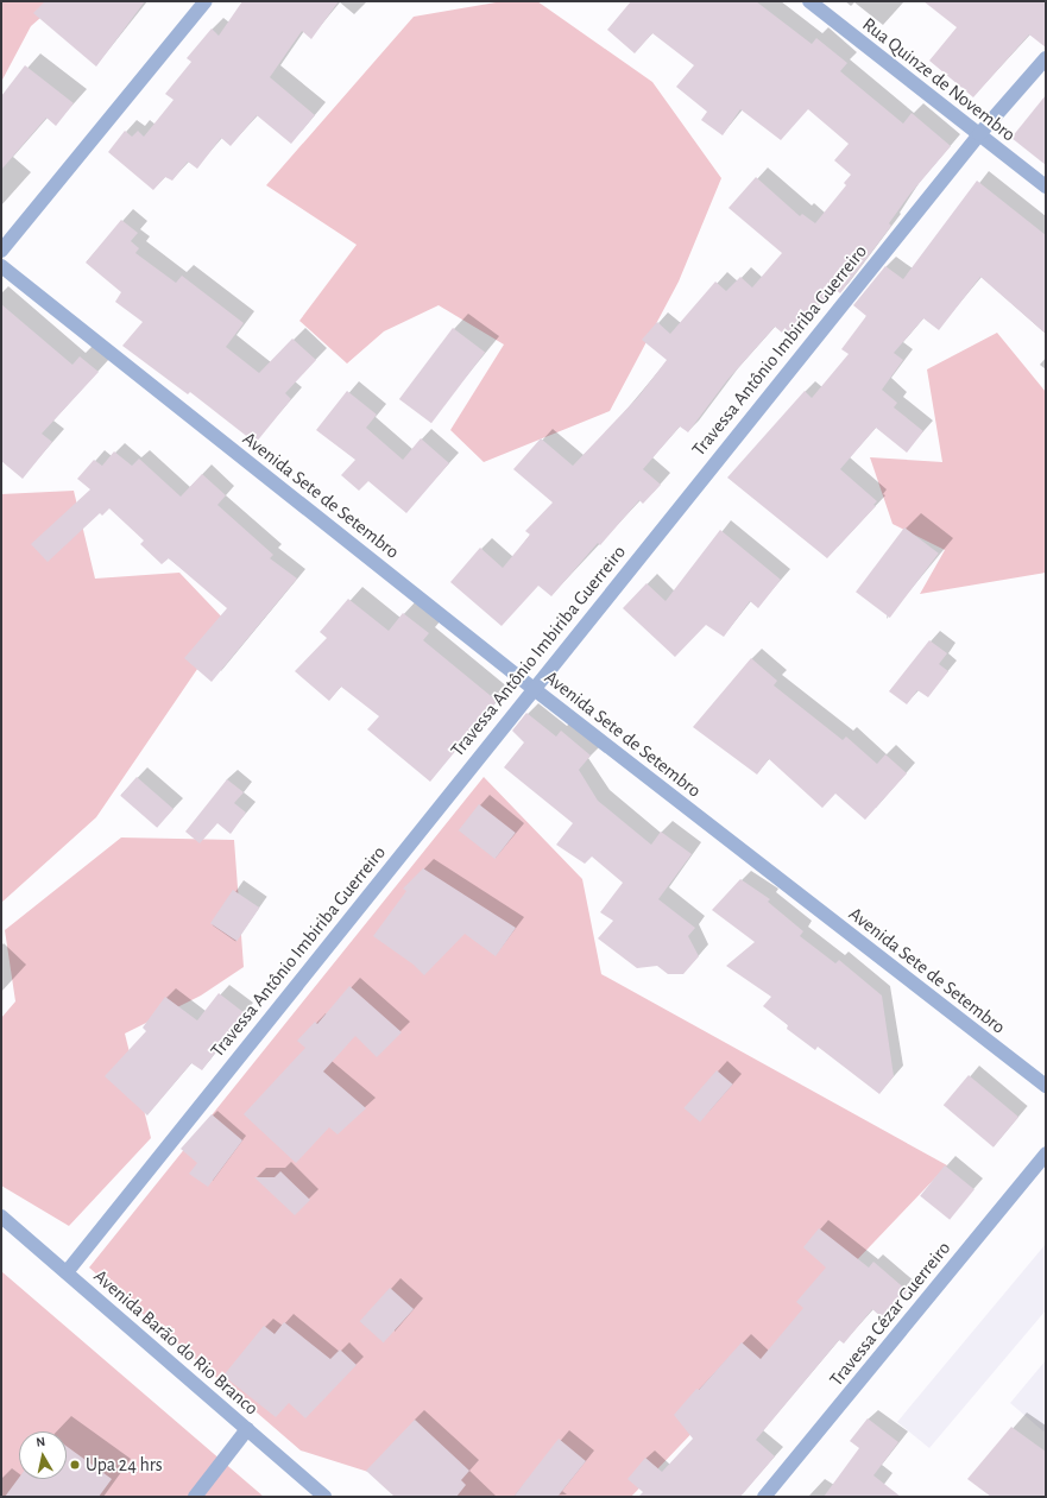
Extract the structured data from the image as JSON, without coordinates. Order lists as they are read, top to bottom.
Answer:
{
  "streets": {
    "street": [
      "Rua Quinze de Novembro",
      "Travessa Antônio Imbiriba Guerreiro",
      "Avenida Sete de Setembro",
      "Travessa Cézar Guerreiro",
      "Avenida Barão do Rio Branco"
    ]
  },
  "crossings": [
    ["Rua Quinze de Novembro", "Travessa Antônio Imbiriba Guerreiro"],
    ["Travessa Antônio Imbiriba Guerreiro", "Avenida Sete de Setembro"],
    ["Travessa Antônio Imbiriba Guerreiro", "Avenida Barão do Rio Branco"]
  ],
  "places": ["Upa 24 hrs"],
  "north": "top"
}
